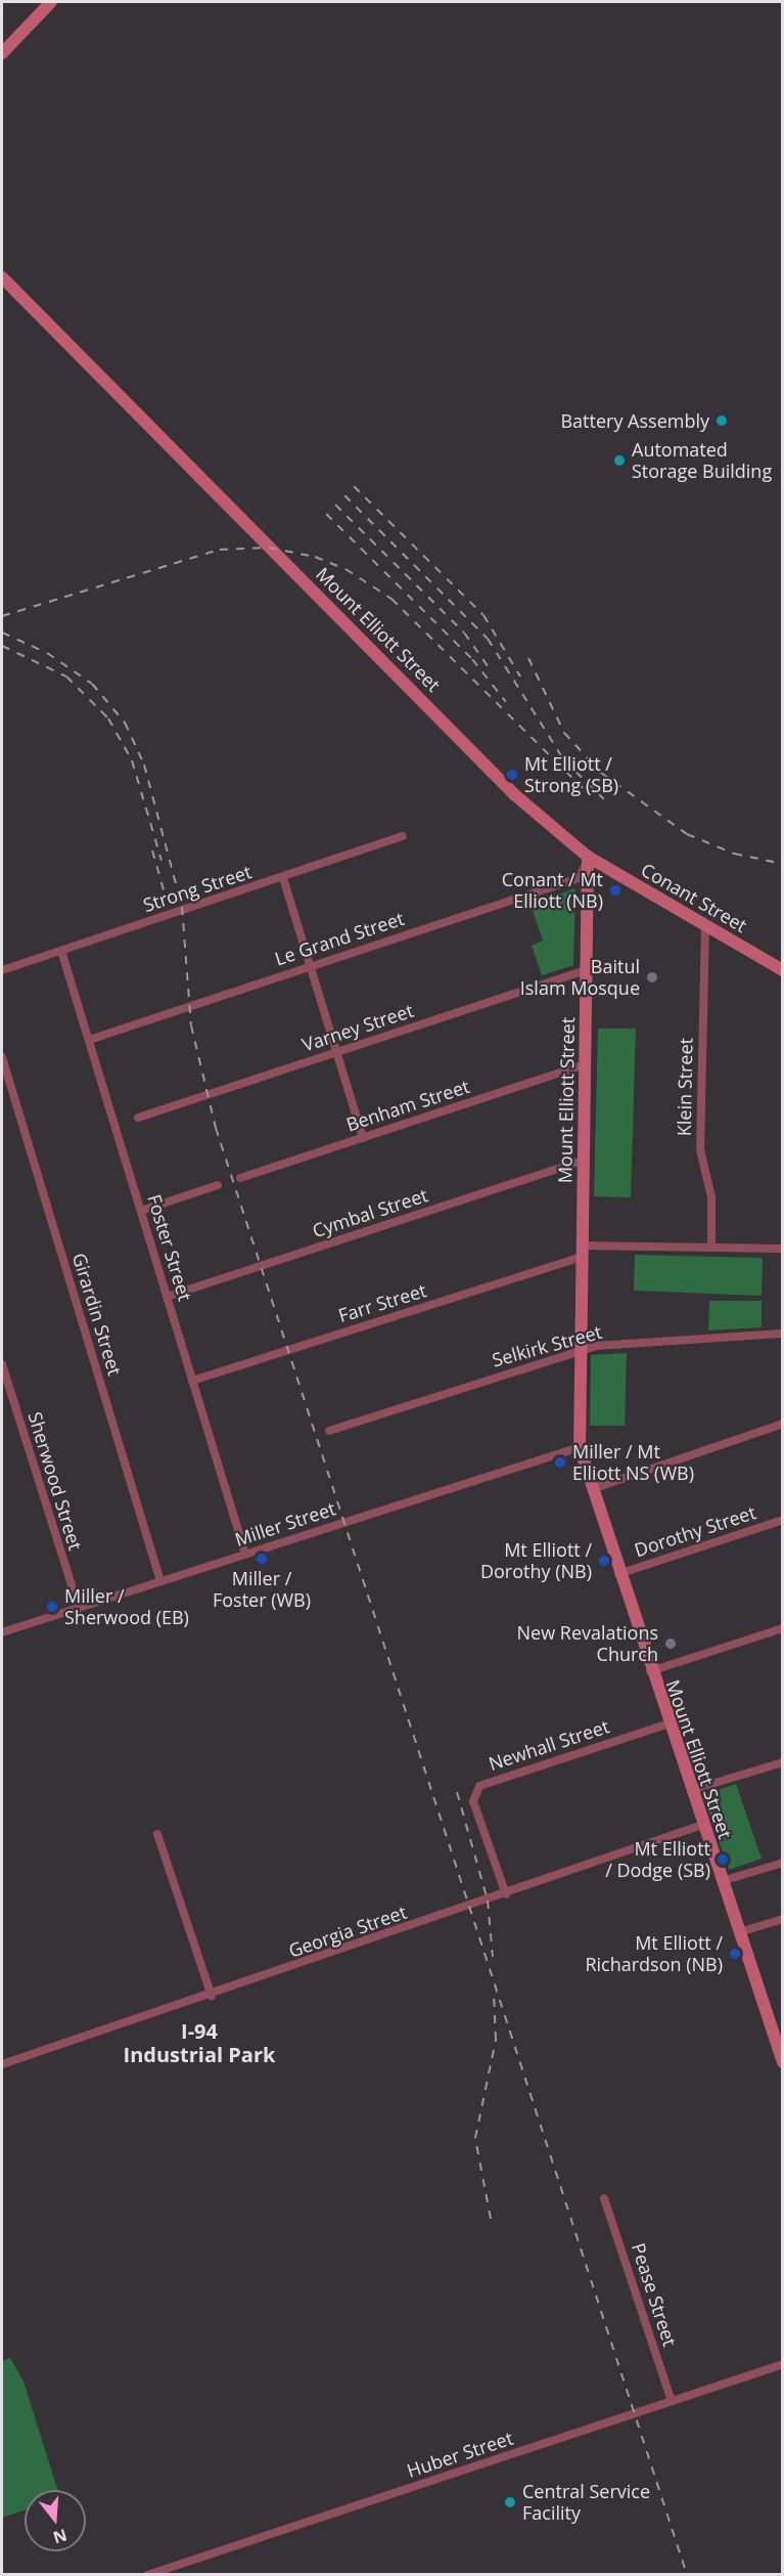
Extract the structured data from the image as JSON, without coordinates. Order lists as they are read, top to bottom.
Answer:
{
  "streets": {
    "main road": ["Mount Elliott Street", "Conant Street"],
    "street": [
      "Strong Street",
      "Le Grand Street",
      "Varney Street",
      "Klein Street",
      "Benham Street",
      "Cymbal Street",
      "Foster Street",
      "Farr Street",
      "Girardin Street",
      "Selkirk Street",
      "Sherwood Street",
      "Miller Street",
      "Dorothy Street",
      "Newhall Street",
      "Georgia Street",
      "Pease Street",
      "Huber Street"
    ]
  },
  "crossings": [
    ["Mount Elliott Street", "Conant Street"],
    ["Mount Elliott Street", "Le Grand Street"],
    ["Mount Elliott Street", "Varney Street"],
    ["Mount Elliott Street", "Benham Street"],
    ["Mount Elliott Street", "Cymbal Street"],
    ["Mount Elliott Street", "Farr Street"],
    ["Mount Elliott Street", "Selkirk Street"],
    ["Mount Elliott Street", "Miller Street"],
    ["Mount Elliott Street", "Dorothy Street"],
    ["Mount Elliott Street", "Newhall Street"],
    ["Mount Elliott Street", "Georgia Street"],
    ["Strong Street", "Foster Street"],
    ["Conant Street", "Le Grand Street"],
    ["Conant Street", "Klein Street"],
    ["Le Grand Street", "Foster Street"],
    ["Klein Street", "Farr Street"],
    ["Cymbal Street", "Foster Street"],
    ["Foster Street", "Farr Street"],
    ["Foster Street", "Miller Street"],
    ["Girardin Street", "Miller Street"],
    ["Sherwood Street", "Miller Street"],
    ["Newhall Street", "Georgia Street"],
    ["Pease Street", "Huber Street"]
  ],
  "districts": ["I-94 Industrial Park"],
  "places": [
    "Battery Assembly",
    "Automated Storage Building",
    "Mt Elliott / Strong (SB)",
    "Conant / Mt Elliott (NB)",
    "Baitul Islam Mosque",
    "Miller / Mt Elliott NS (WB)",
    "Miller / Foster (WB)",
    "Mt Elliott / Dorothy (NB)",
    "Miller / Sherwood (EB)",
    "New Revalations Church",
    "Mt Elliott / Dodge (SB)",
    "Mt Elliott / Richardson (NB)",
    "Central Service Facility"
  ],
  "north": "bottom"
}
